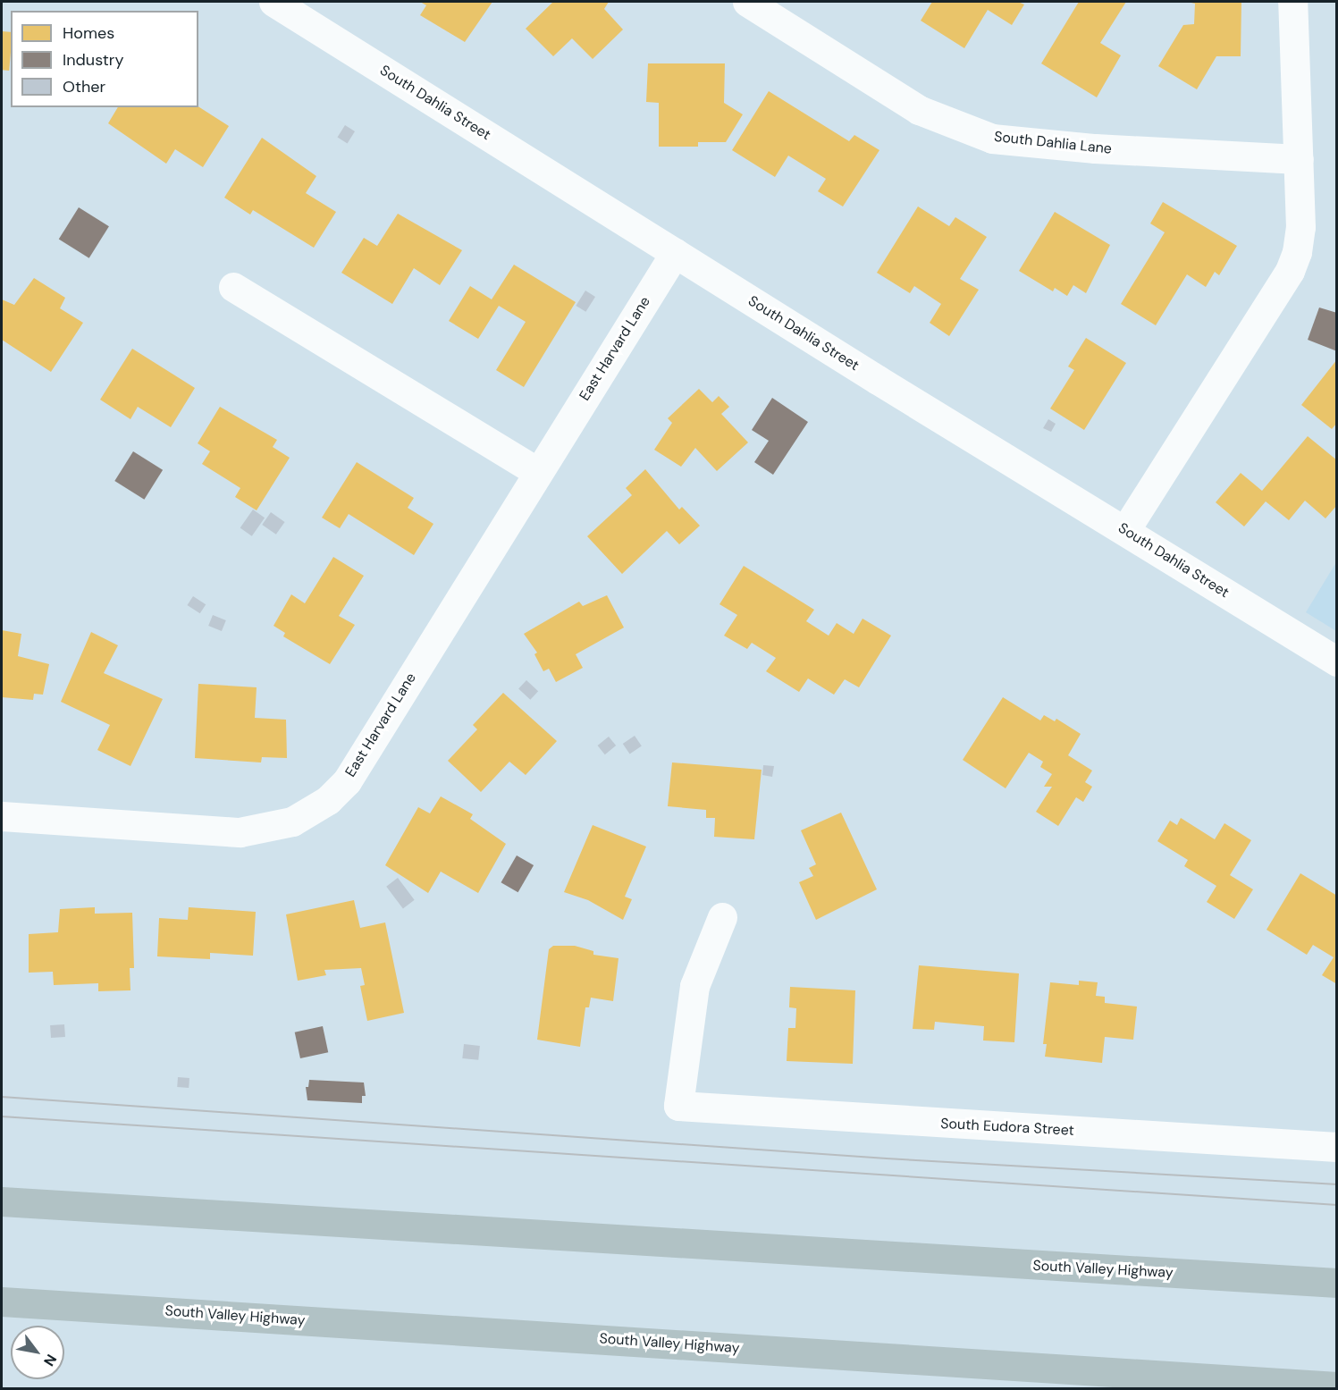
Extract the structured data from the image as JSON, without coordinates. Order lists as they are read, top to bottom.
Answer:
{
  "streets": {
    "highway": ["South Valley Highway"],
    "street": [
      "South Dahlia Street",
      "South Dahlia Lane",
      "East Harvard Lane",
      "South Eudora Street"
    ]
  },
  "crossings": [
    ["South Dahlia Street", "East Harvard Lane"]
  ],
  "legend": ["Homes", "Industry", "Other"],
  "north": "bottom right"
}
